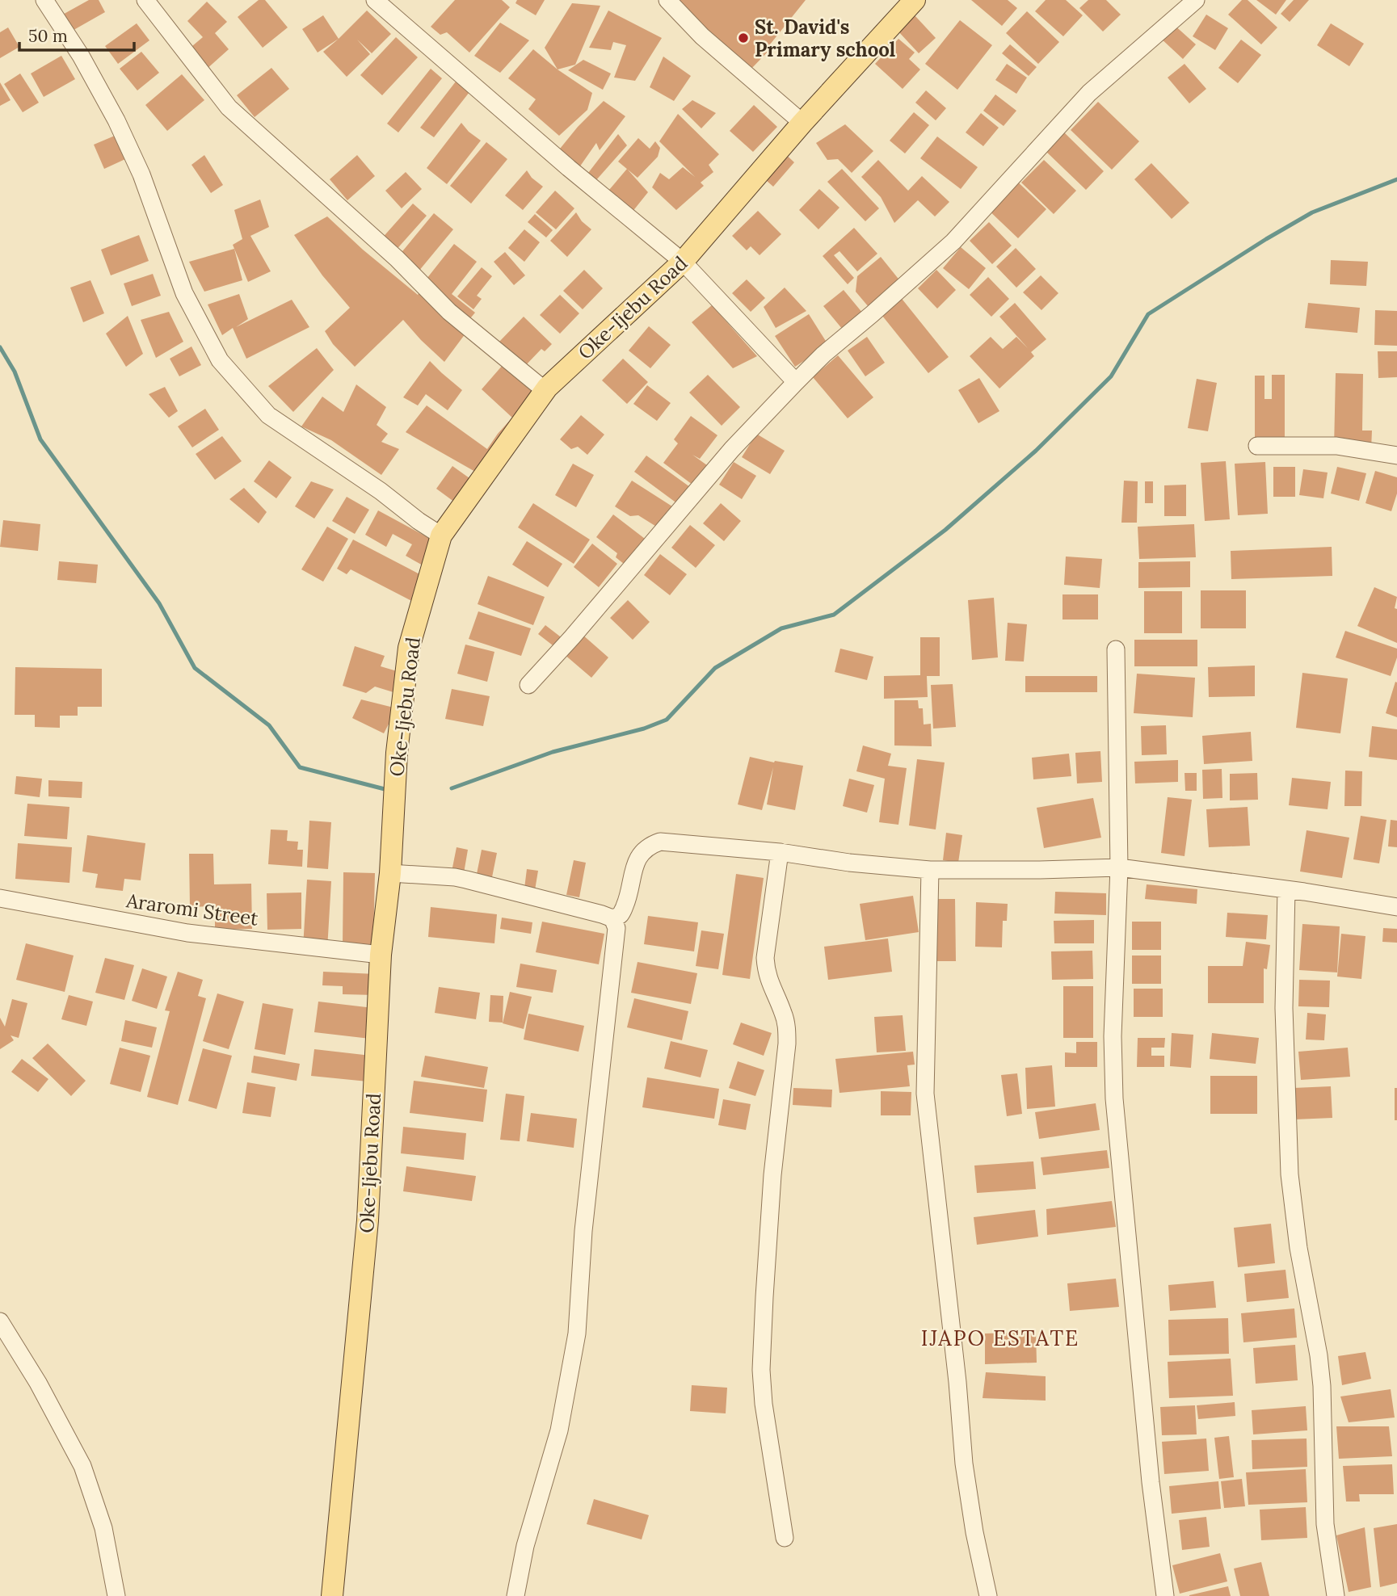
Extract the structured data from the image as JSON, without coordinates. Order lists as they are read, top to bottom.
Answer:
{
  "streets": {
    "main road": ["Oke-Ijebu Road"],
    "street": ["Araromi Street"]
  },
  "crossings": [
    ["Oke-Ijebu Road", "Araromi Street"]
  ],
  "districts": ["IJAPO ESTATE"],
  "places": ["St. David's Primary school"],
  "scale_bar": "50 m"
}
